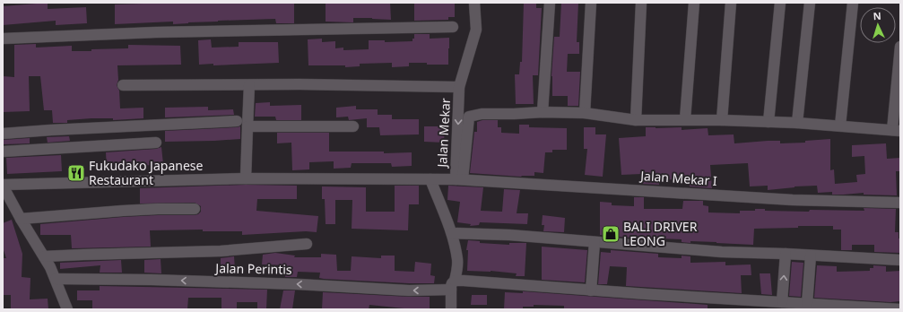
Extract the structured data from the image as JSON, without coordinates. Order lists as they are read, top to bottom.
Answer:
{
  "streets": {
    "street": ["Jalan Mekar", "Jalan Mekar I", "Jalan Perintis"]
  },
  "crossings": [
    ["Jalan Mekar", "Jalan Mekar I"]
  ],
  "one_way": ["Jalan Mekar"],
  "places": {
    "restaurant": ["Fukudako Japanese Restaurant"],
    "shop": ["BALI DRIVER LEONG"]
  },
  "north": "top"
}
